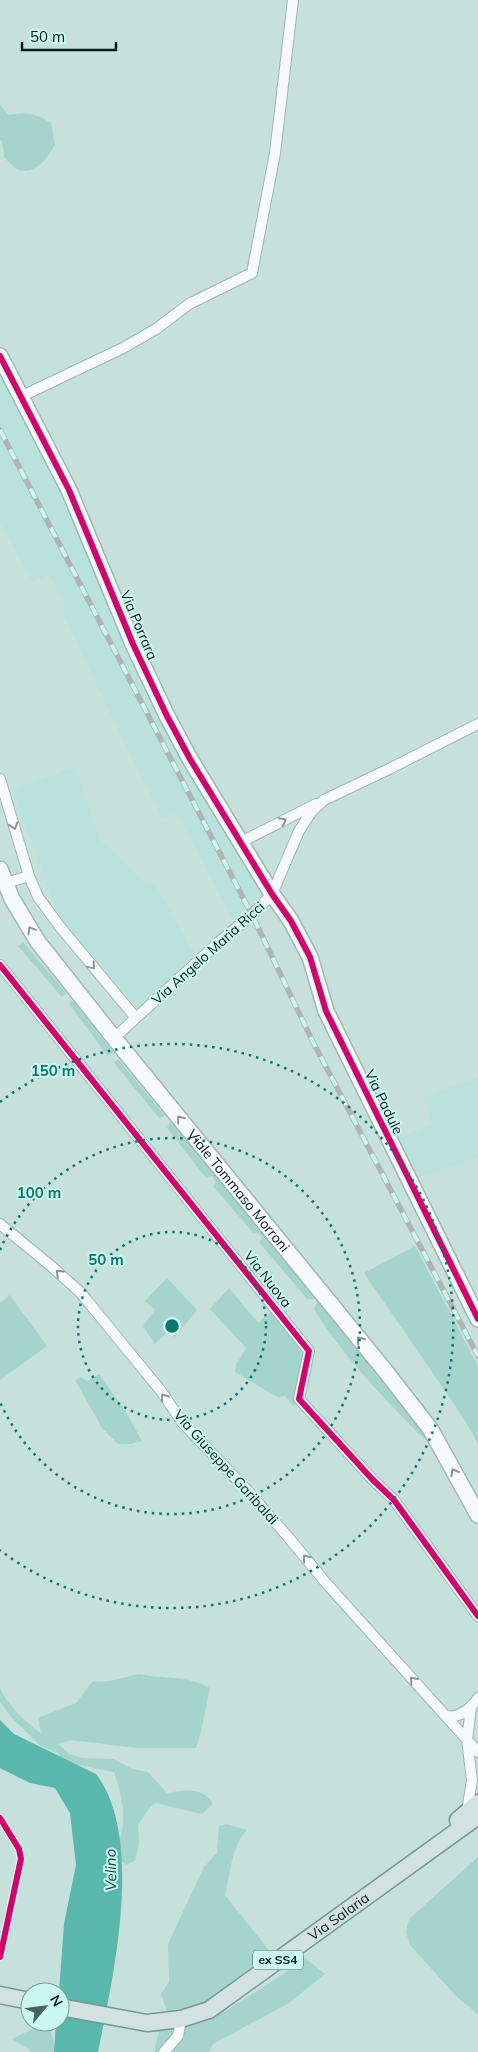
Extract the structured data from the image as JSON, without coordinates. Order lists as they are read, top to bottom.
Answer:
{
  "streets": {
    "main road": ["Via Salaria", "ex SS4"],
    "street": [
      "Via Porrara",
      "Via Angelo Maria Ricci",
      "Via Padule",
      "Viale Tommaso Morroni",
      "Via Nuova",
      "Via Giuseppe Garibaldi"
    ]
  },
  "crossings": [
    ["Via Porrara", "Via Angelo Maria Ricci"],
    ["Via Porrara", "Via Padule"],
    ["Via Angelo Maria Ricci", "Via Padule"],
    ["Via Angelo Maria Ricci", "Viale Tommaso Morroni"]
  ],
  "one_way": ["Viale Tommaso Morroni", "Via Giuseppe Garibaldi"],
  "water": ["Velino"],
  "scale_bar": "50 m",
  "north": "top right",
  "rings": ["150 m", "100 m", "50 m"]
}
